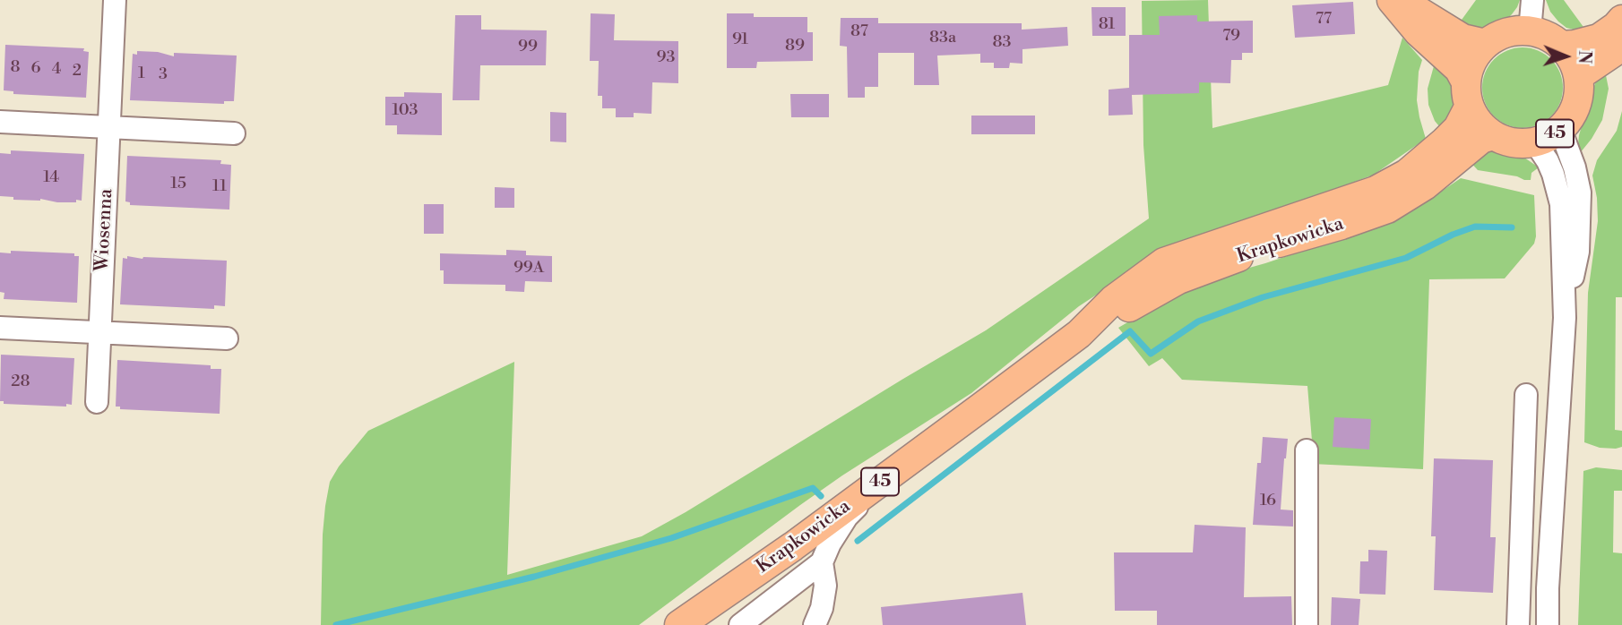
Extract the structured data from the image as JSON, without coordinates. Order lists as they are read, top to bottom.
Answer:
{
  "streets": {
    "main road": ["45", "Krapkowicka"],
    "street": ["Wiosenna"]
  },
  "crossings": [
    ["45", "Krapkowicka"]
  ],
  "house_numbers": [
    "77",
    "81",
    "87",
    "79",
    "83a",
    "91",
    "83",
    "89",
    "99",
    "93",
    "8",
    "6",
    "4",
    "2",
    "1",
    "3",
    "103",
    "14",
    "15",
    "11",
    "99A",
    "28",
    "16"
  ],
  "north": "right"
}
